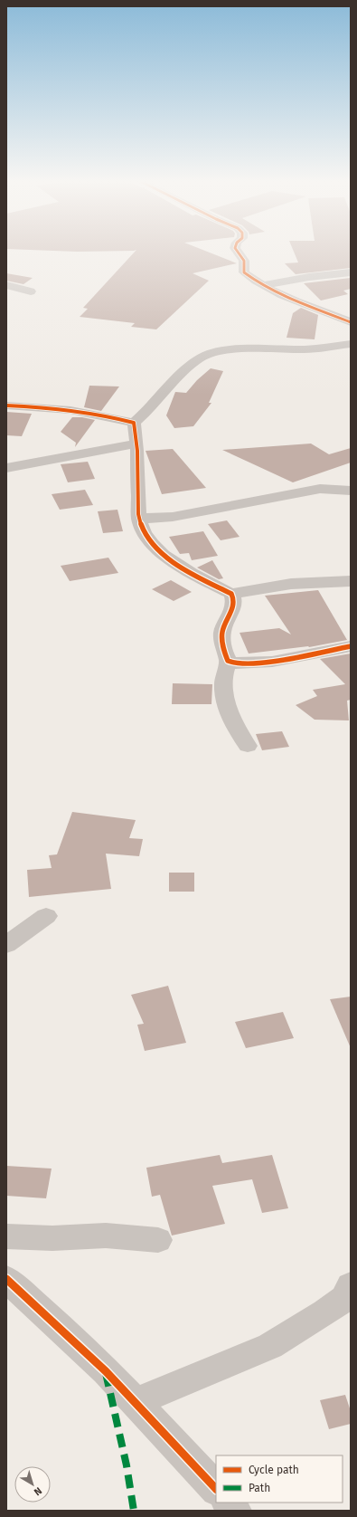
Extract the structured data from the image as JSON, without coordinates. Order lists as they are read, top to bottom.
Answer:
{
  "legend": ["Cycle path", "Path"],
  "north": "bottom right"
}
